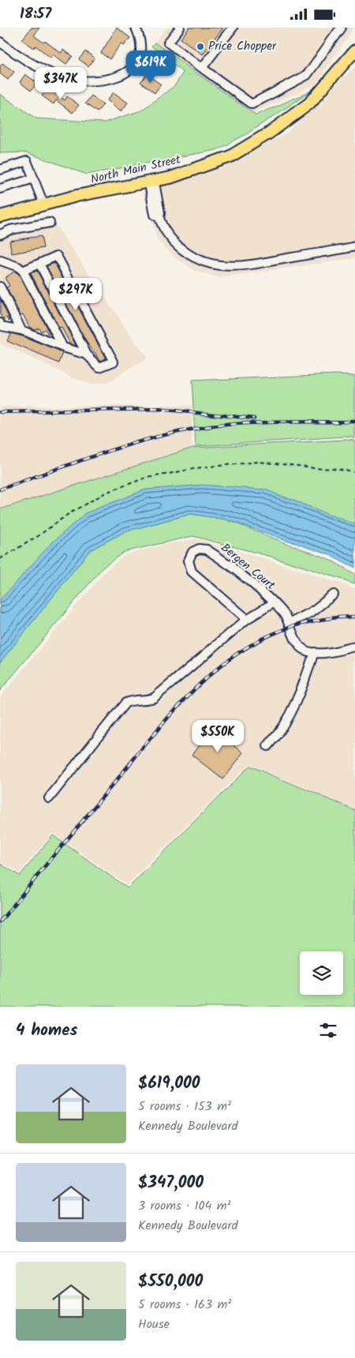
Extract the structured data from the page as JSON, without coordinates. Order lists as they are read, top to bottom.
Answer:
{
  "streets": {
    "main road": ["North Main Street"],
    "street": ["Bergen Court"]
  },
  "places": ["Price Chopper"],
  "page": {
    "status": "18:57",
    "price": [
      "$619K",
      "$347K",
      "$297K",
      "$550K"
    ],
    "heading": "4 homes",
    "list": [
      {
        "name": "$619,000",
        "note": "5 rooms · 153 m² · Kennedy Boulevard"
      },
      {
        "name": "$347,000",
        "note": "3 rooms · 104 m² · Kennedy Boulevard"
      },
      {
        "name": "$550,000",
        "note": "5 rooms · 163 m² · House"
      }
    ]
  }
}
